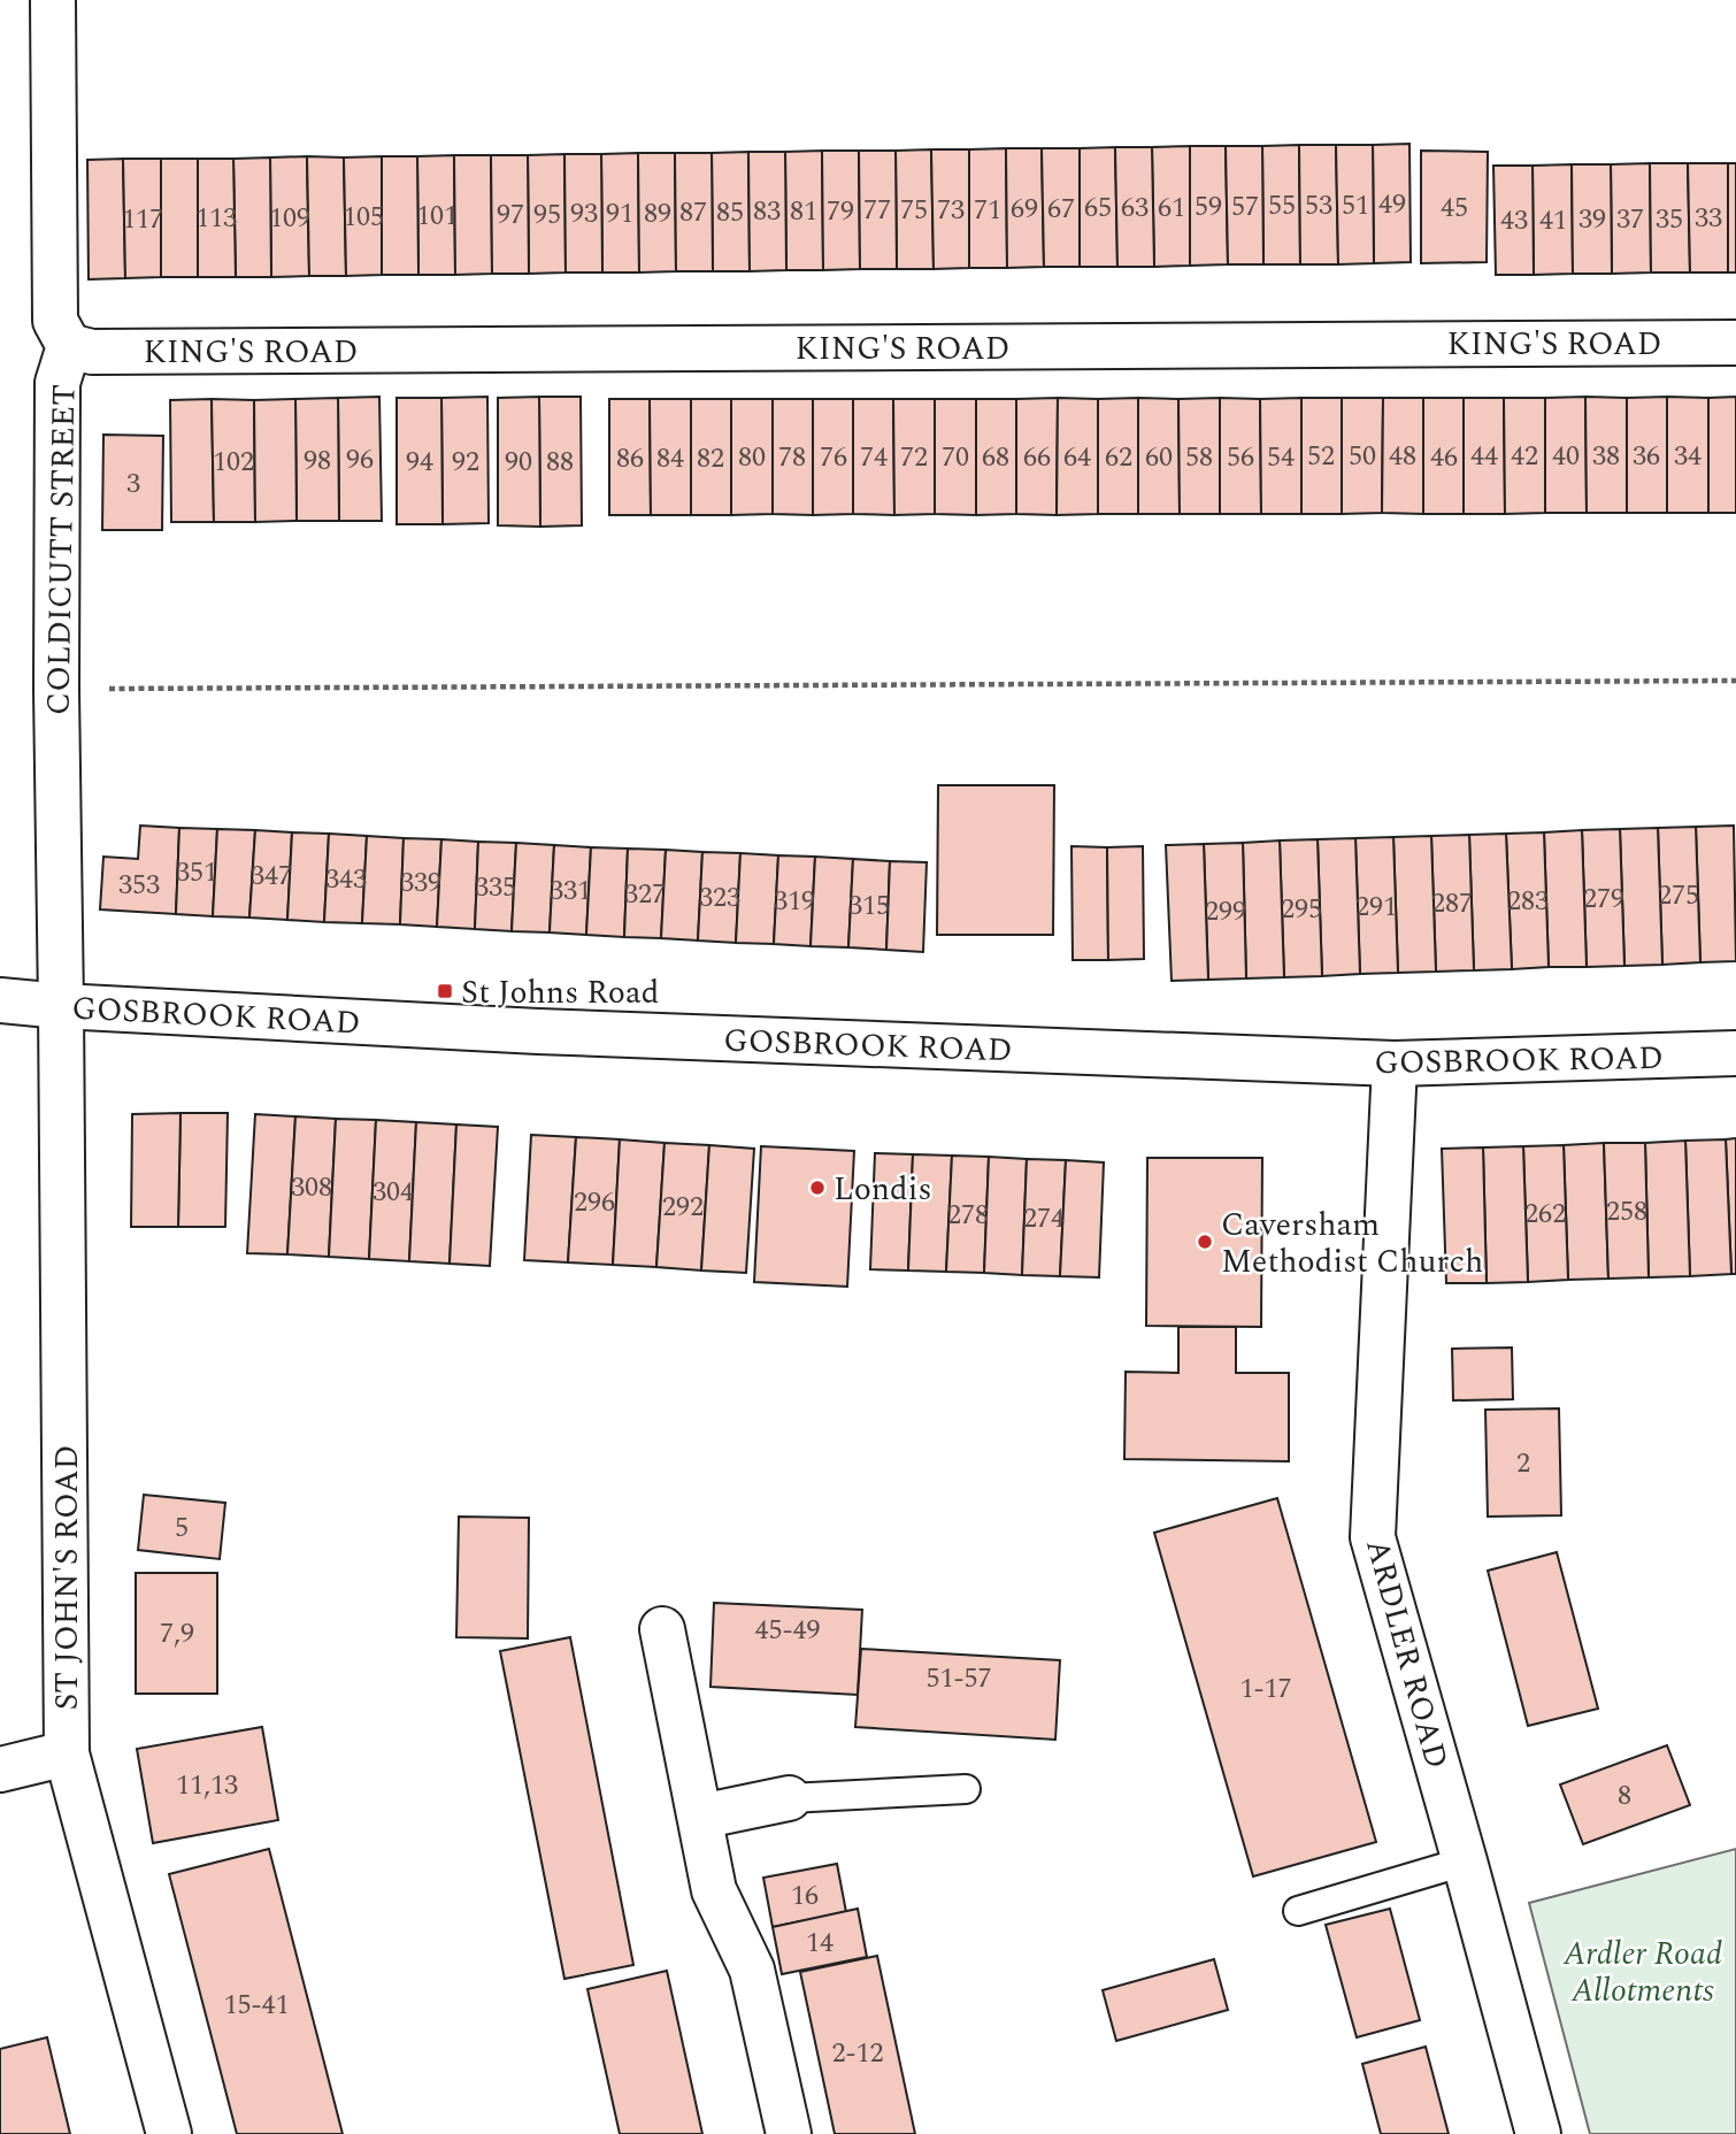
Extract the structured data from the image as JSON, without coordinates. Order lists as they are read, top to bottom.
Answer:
{
  "streets": {
    "street": [
      "KING'S ROAD",
      "COLDICUTT STREET",
      "GOSBROOK ROAD",
      "ST JOHN'S ROAD",
      "ARDLER ROAD"
    ]
  },
  "crossings": [
    ["KING'S ROAD", "COLDICUTT STREET"],
    ["COLDICUTT STREET", "GOSBROOK ROAD"],
    ["COLDICUTT STREET", "ST JOHN'S ROAD"],
    ["GOSBROOK ROAD", "ST JOHN'S ROAD"],
    ["GOSBROOK ROAD", "ARDLER ROAD"]
  ],
  "parks": ["Ardler Road Allotments"],
  "places": {
    "transit": ["St Johns Road"],
    "other": ["Londis", "Caversham Methodist Church"]
  },
  "house_numbers": [
    "49",
    "55",
    "53",
    "51",
    "59",
    "57",
    "65",
    "63",
    "61",
    "45",
    "69",
    "67",
    "77",
    "75",
    "73",
    "71",
    "83",
    "81",
    "79",
    "87",
    "85",
    "93",
    "91",
    "89",
    "97",
    "95",
    "101",
    "105",
    "113",
    "109",
    "33",
    "117",
    "39",
    "37",
    "35",
    "43",
    "41",
    "52",
    "50",
    "48",
    "44",
    "42",
    "40",
    "38",
    "36",
    "34",
    "80",
    "78",
    "76",
    "74",
    "72",
    "70",
    "68",
    "66",
    "64",
    "62",
    "60",
    "58",
    "56",
    "54",
    "46",
    "86",
    "84",
    "82",
    "96",
    "98",
    "102",
    "94",
    "92",
    "90",
    "88",
    "3",
    "351",
    "347",
    "343",
    "339",
    "353",
    "335",
    "331",
    "327",
    "275",
    "323",
    "279",
    "319",
    "283",
    "287",
    "315",
    "291",
    "295",
    "299",
    "308",
    "304",
    "296",
    "292",
    "258",
    "262",
    "278",
    "274",
    "2",
    "5",
    "45-49",
    "7,9",
    "51-57",
    "1-17",
    "11,13",
    "8",
    "16",
    "14",
    "15-41",
    "2-12"
  ]
}
